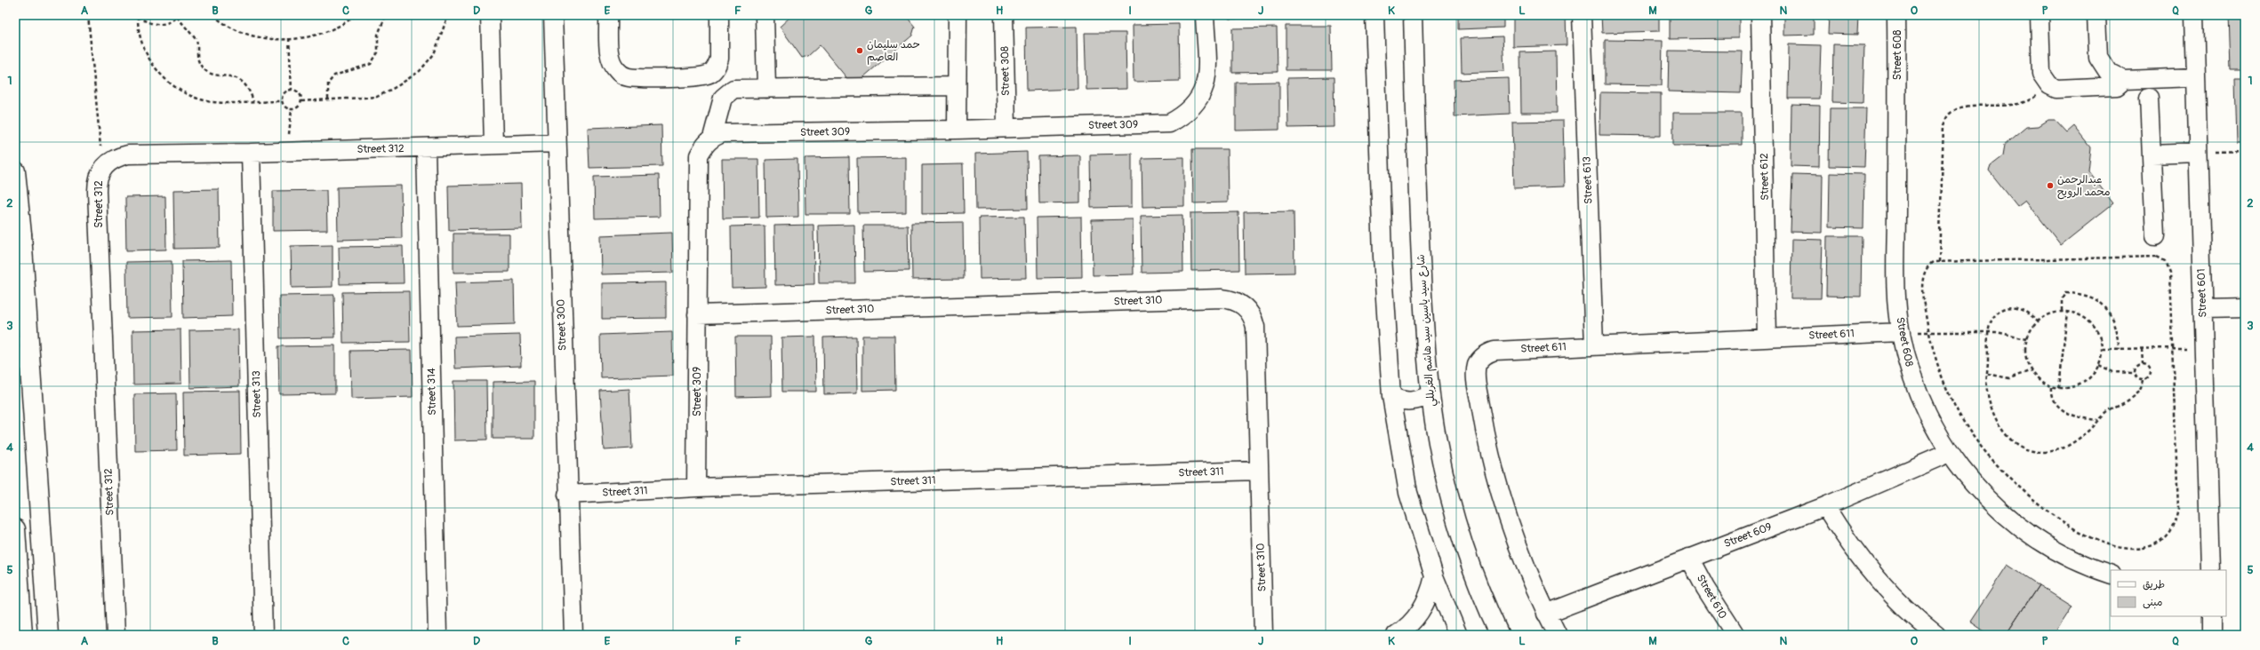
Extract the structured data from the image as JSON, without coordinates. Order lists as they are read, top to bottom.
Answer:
{
  "streets": {
    "street": [
      "Street 608",
      "Street 308",
      "Street 309",
      "Street 312",
      "Street 612",
      "Street 613",
      "Street 601",
      "Street 310",
      "Street 300",
      "شارع سيد ياسين سيد هاشم الغربللي",
      "Street 611",
      "Street 314",
      "Street 313",
      "Street 311",
      "Street 609",
      "Street 610"
    ]
  },
  "crossings": [
    ["Street 608", "Street 611"],
    ["Street 608", "Street 609"],
    ["Street 308", "Street 309"],
    ["Street 309", "Street 310"],
    ["Street 309", "Street 311"],
    ["Street 312", "Street 300"],
    ["Street 312", "Street 314"],
    ["Street 312", "Street 313"],
    ["Street 612", "Street 611"],
    ["Street 613", "Street 611"],
    ["Street 310", "Street 311"],
    ["Street 300", "Street 311"],
    ["Street 611", "Street 609"],
    ["Street 609", "Street 610"]
  ],
  "places": ["حمد سليمان العاصم", "عبدالرحمن محمد الرويح"],
  "legend": ["طريق", "مبنى"],
  "grid": {
    "columns": [
      "A",
      "B",
      "C",
      "D",
      "E",
      "F",
      "G",
      "H",
      "I",
      "J",
      "K",
      "L",
      "M",
      "N",
      "O",
      "P",
      "Q"
    ],
    "rows": [
      "1",
      "2",
      "3",
      "4",
      "5"
    ]
  }
}
